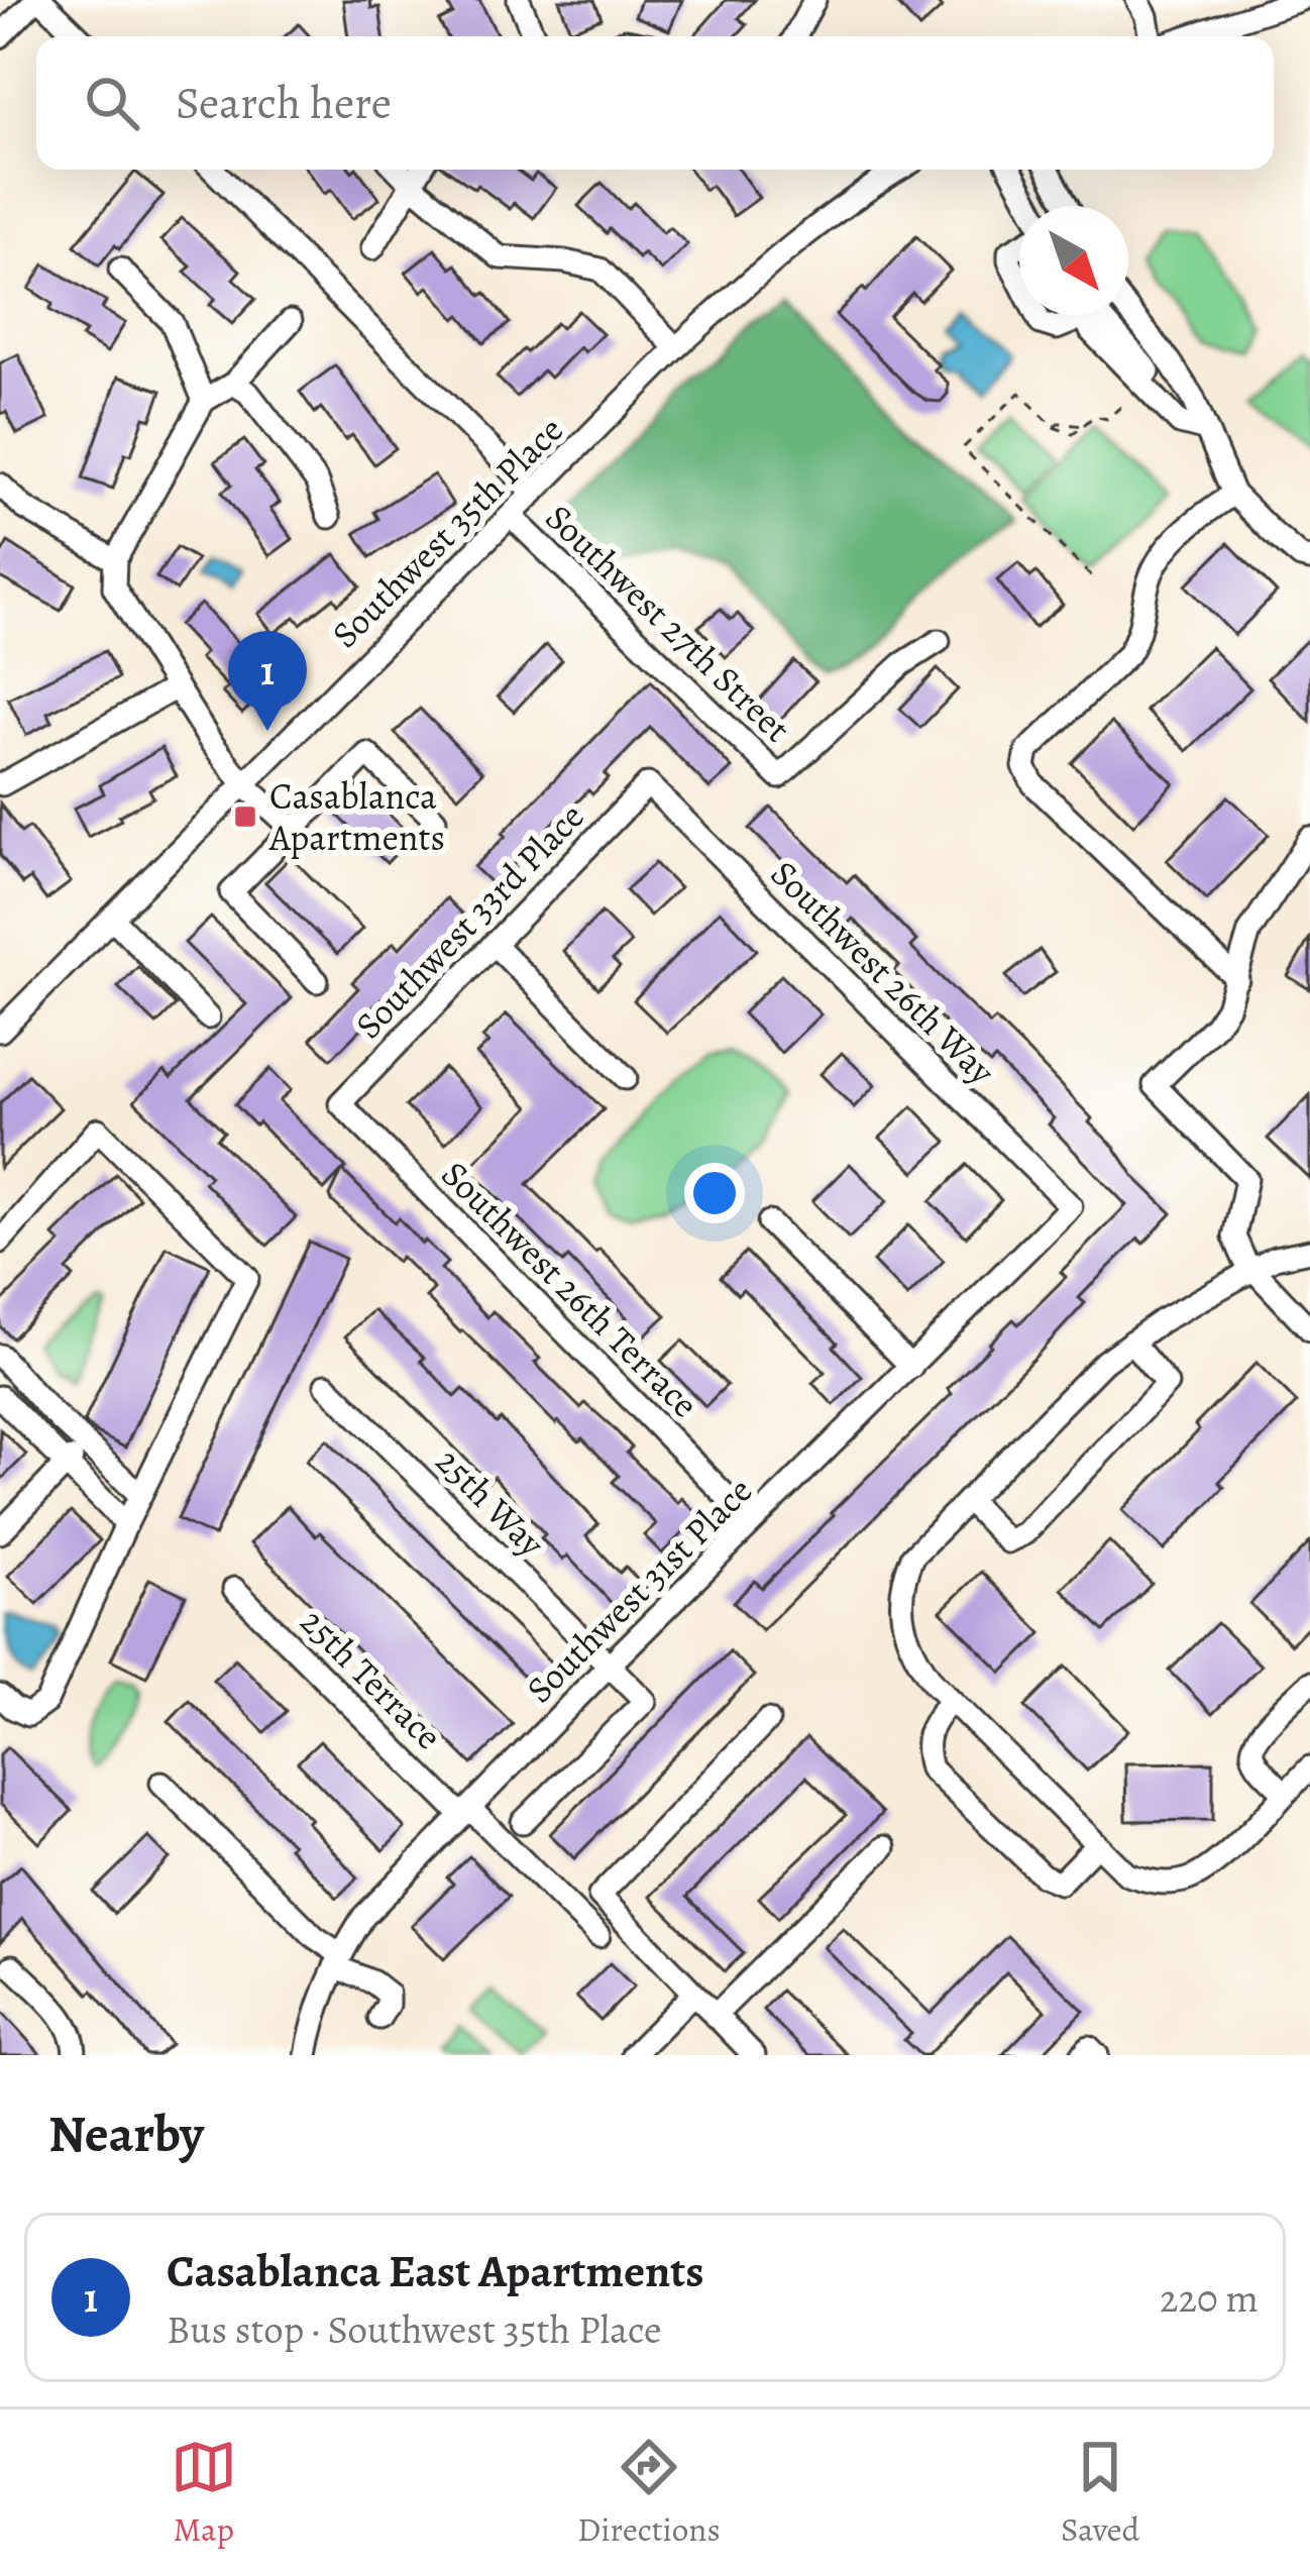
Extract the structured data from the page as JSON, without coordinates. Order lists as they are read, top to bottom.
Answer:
{
  "streets": {
    "street": [
      "Southwest 35th Place",
      "Southwest 27th Street",
      "Southwest 33rd Place",
      "Southwest 26th Way",
      "Southwest 26th Terrace",
      "25th Way",
      "Southwest 31st Place",
      "25th Terrace"
    ]
  },
  "crossings": [
    ["Southwest 35th Place", "Southwest 27th Street"],
    ["Southwest 33rd Place", "Southwest 26th Way"],
    ["Southwest 33rd Place", "Southwest 26th Terrace"],
    ["Southwest 26th Way", "Southwest 31st Place"],
    ["Southwest 26th Terrace", "Southwest 31st Place"],
    ["25th Way", "Southwest 31st Place"],
    ["Southwest 31st Place", "25th Terrace"]
  ],
  "places": {
    "transit": ["Casablanca Apartments"]
  },
  "north": "bottom right",
  "page": {
    "search": "Search here",
    "pins": "1",
    "heading": "Nearby",
    "list": [
      {
        "mark": "1",
        "name": "Casablanca East Apartments",
        "note": "Bus stop · Southwest 35th Place",
        "value": "220 m"
      }
    ],
    "nav": ["Map", "Directions", "Saved"]
  }
}
